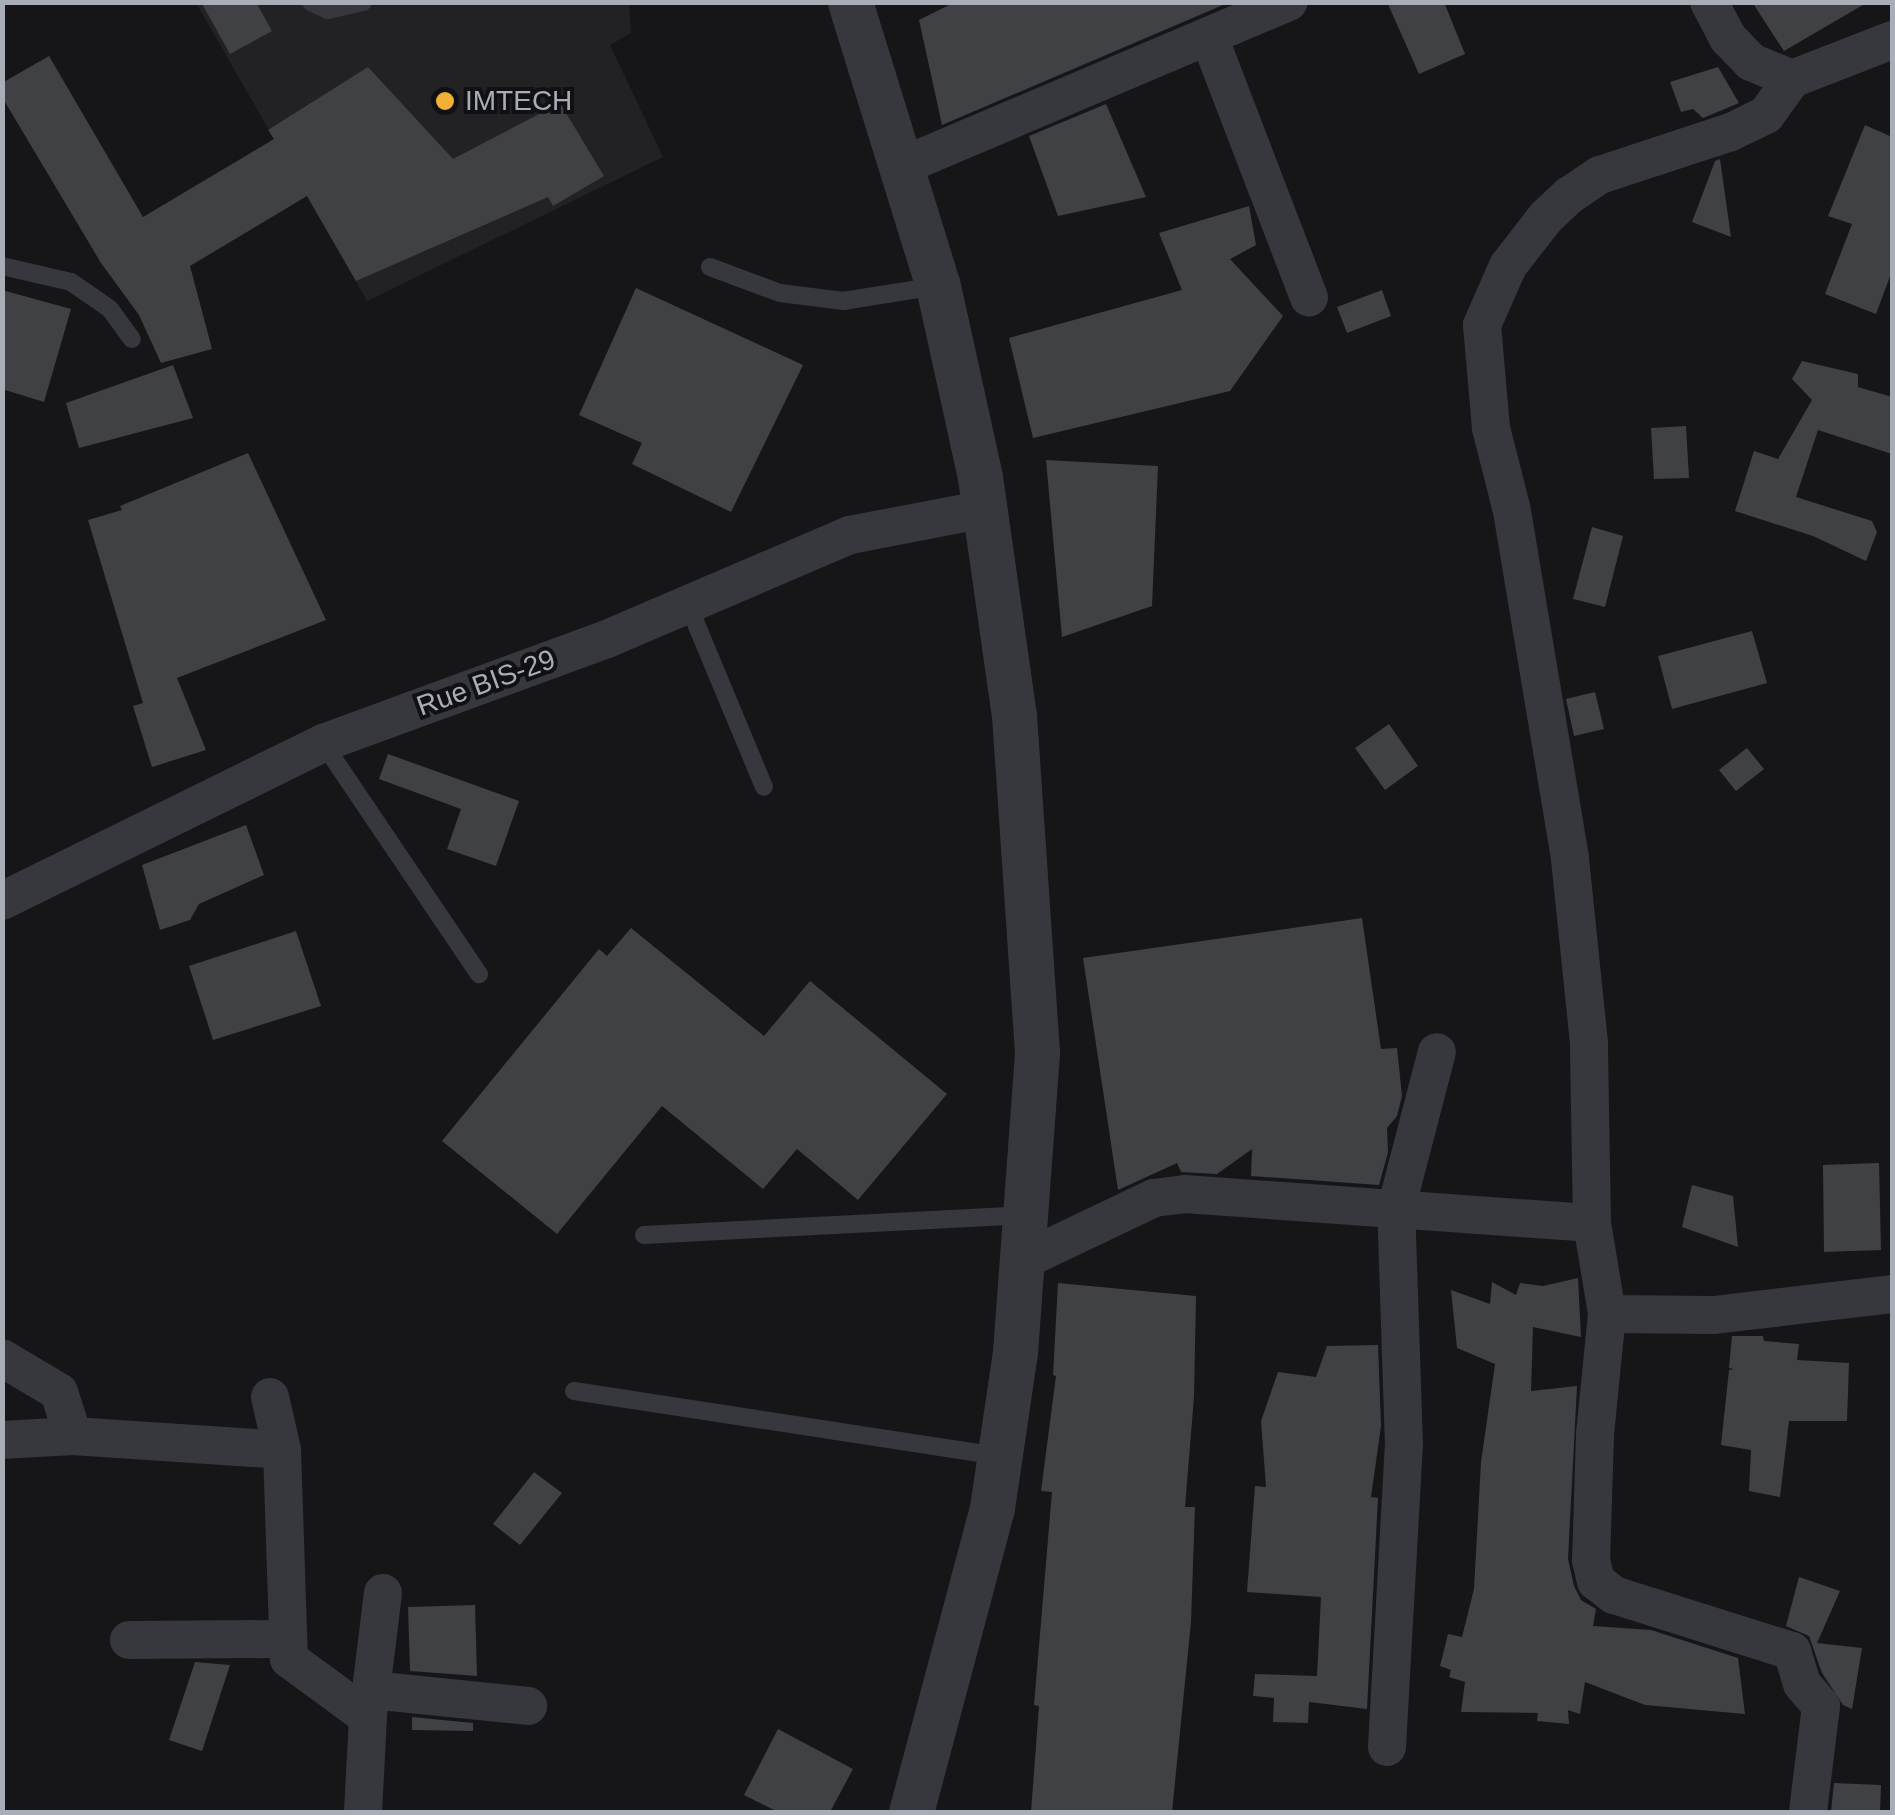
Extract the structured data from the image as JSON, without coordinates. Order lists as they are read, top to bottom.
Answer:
{
  "streets": {
    "street": ["Rue BIS-29"]
  },
  "places": ["IMTECH"]
}
